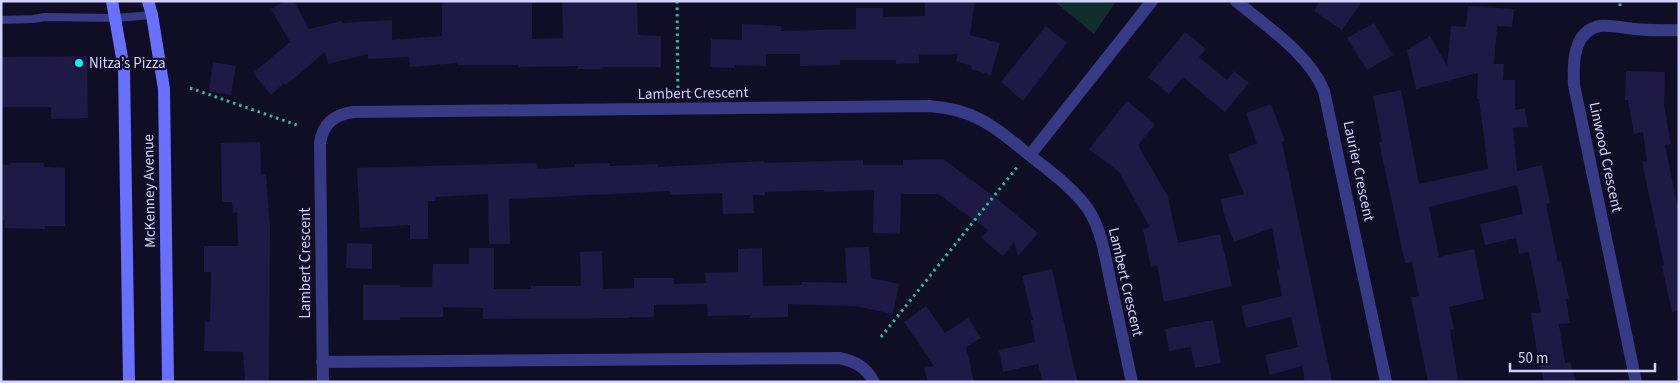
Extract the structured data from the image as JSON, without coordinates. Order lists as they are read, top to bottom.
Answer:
{
  "streets": {
    "main road": ["McKenney Avenue"],
    "street": ["Lambert Crescent", "Linwood Crescent", "Laurier Crescent"]
  },
  "places": ["Nitza’s Pizza"],
  "scale_bar": "50 m"
}
